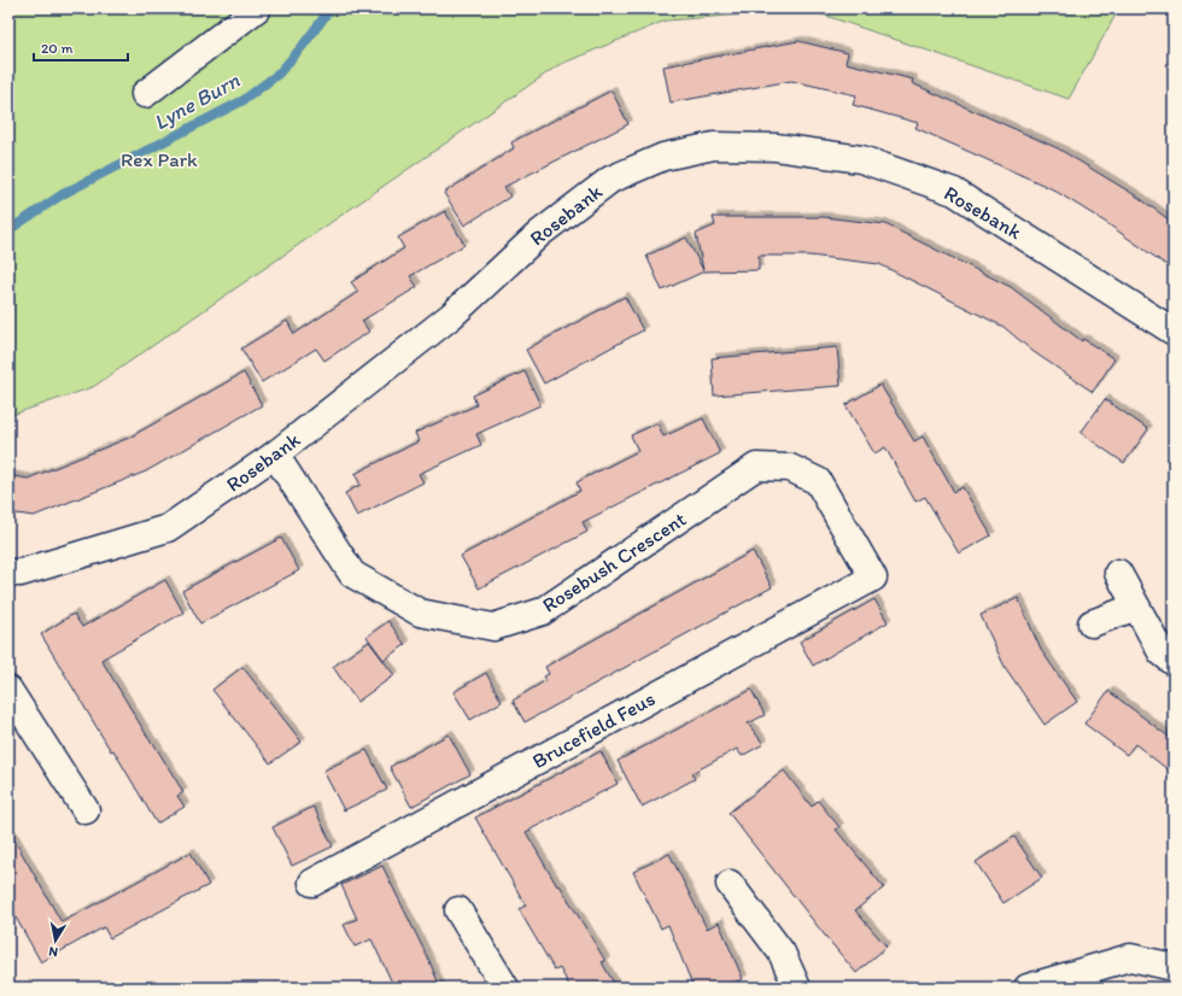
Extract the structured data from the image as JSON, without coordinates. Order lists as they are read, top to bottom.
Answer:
{
  "streets": {
    "street": ["Rosebank", "Rosebush Crescent", "Brucefield Feus"]
  },
  "crossings": [
    ["Rosebank", "Rosebush Crescent"],
    ["Rosebush Crescent", "Brucefield Feus"]
  ],
  "water": ["Lyne Burn"],
  "parks": ["Rex Park"],
  "scale_bar": "20 m",
  "north": "bottom"
}
